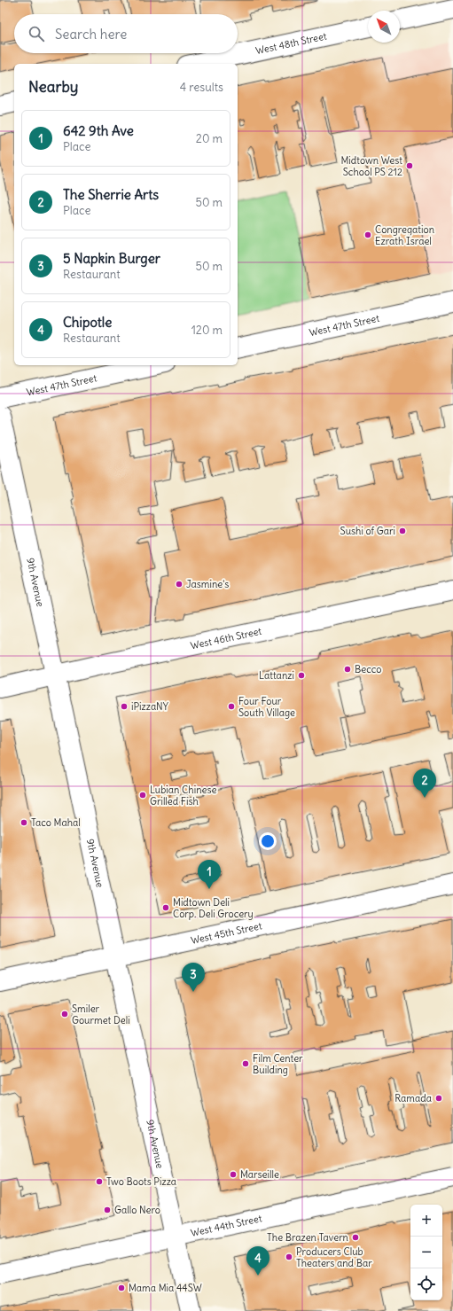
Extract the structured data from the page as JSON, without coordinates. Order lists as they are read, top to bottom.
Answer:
{
  "streets": {
    "main road": [
      "West 48th Street",
      "West 47th Street",
      "9th Avenue",
      "West 46th Street",
      "West 45th Street",
      "West 44th Street"
    ]
  },
  "crossings": [
    ["9th Avenue", "West 46th Street"],
    ["9th Avenue", "West 45th Street"],
    ["9th Avenue", "West 44th Street"]
  ],
  "places": [
    "Midtown West School PS 212",
    "Congregation Ezrath Israel",
    "Sushi of Gari",
    "Jasmine's",
    "Becco",
    "Lattanzi",
    "iPizzaNY",
    "Four Four South Village",
    "Lubian Chinese Grilled Fish",
    "Taco Mahal",
    "Midtown Deli Corp. Deli Grocery",
    "Smiler Gourmet Deli",
    "Film Center Building",
    "Ramada",
    "Marseille",
    "Two Boots Pizza",
    "Gallo Nero",
    "The Brazen Tavern",
    "Producers Club Theaters and Bar",
    "Mama Mia 44SW"
  ],
  "north": "top left",
  "page": {
    "search": "Search here",
    "heading": ["Nearby", "4 results"],
    "list": [
      {
        "mark": "1",
        "name": "642 9th Ave",
        "note": "Place",
        "value": "20 m"
      },
      {
        "mark": "2",
        "name": "The Sherrie Arts",
        "note": "Place",
        "value": "50 m"
      },
      {
        "mark": "3",
        "name": "5 Napkin Burger",
        "note": "Restaurant",
        "value": "50 m"
      },
      {
        "mark": "4",
        "name": "Chipotle",
        "note": "Restaurant",
        "value": "120 m"
      }
    ],
    "pins": [
      "2",
      "1",
      "3",
      "4"
    ],
    "map_buttons": ["+", "−"]
  }
}
